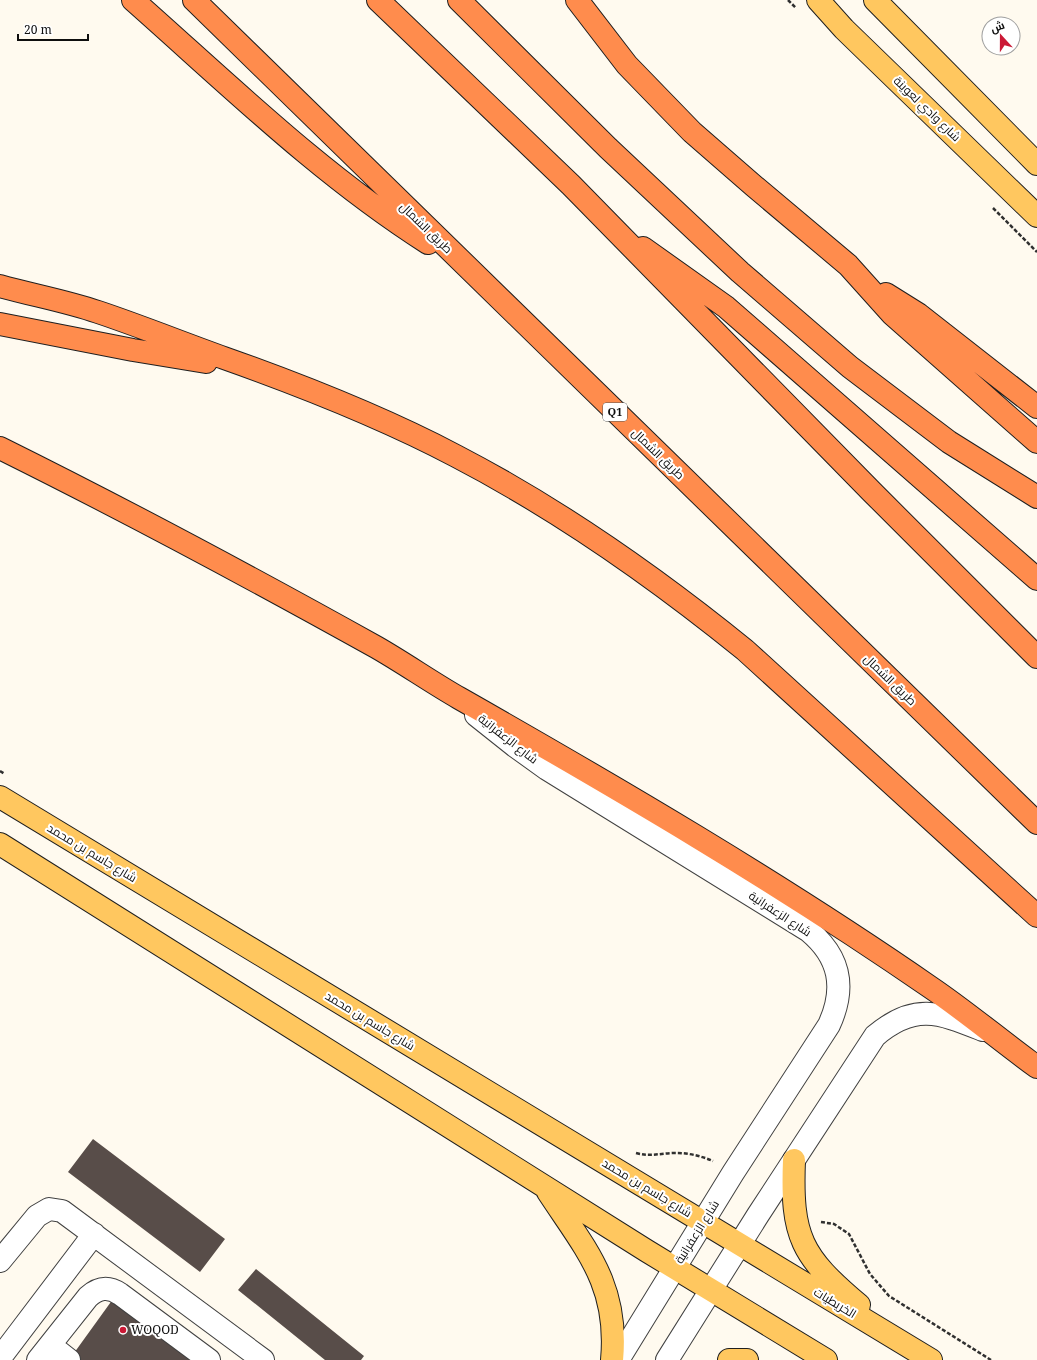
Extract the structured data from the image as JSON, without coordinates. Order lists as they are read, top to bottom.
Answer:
{
  "streets": {
    "highway": ["طريق الشمال", "Q1"],
    "main road": ["شارع وادي لعوينة", "شارع جاسم بن محمد", "الخريطيات"],
    "street": ["شارع الزعفرانية"]
  },
  "crossings": [
    ["شارع الزعفرانية", "شارع جاسم بن محمد"],
    ["شارع جاسم بن محمد", "الخريطيات"]
  ],
  "places": ["WOQOD"],
  "scale_bar": "20 m",
  "north": "top"
}
